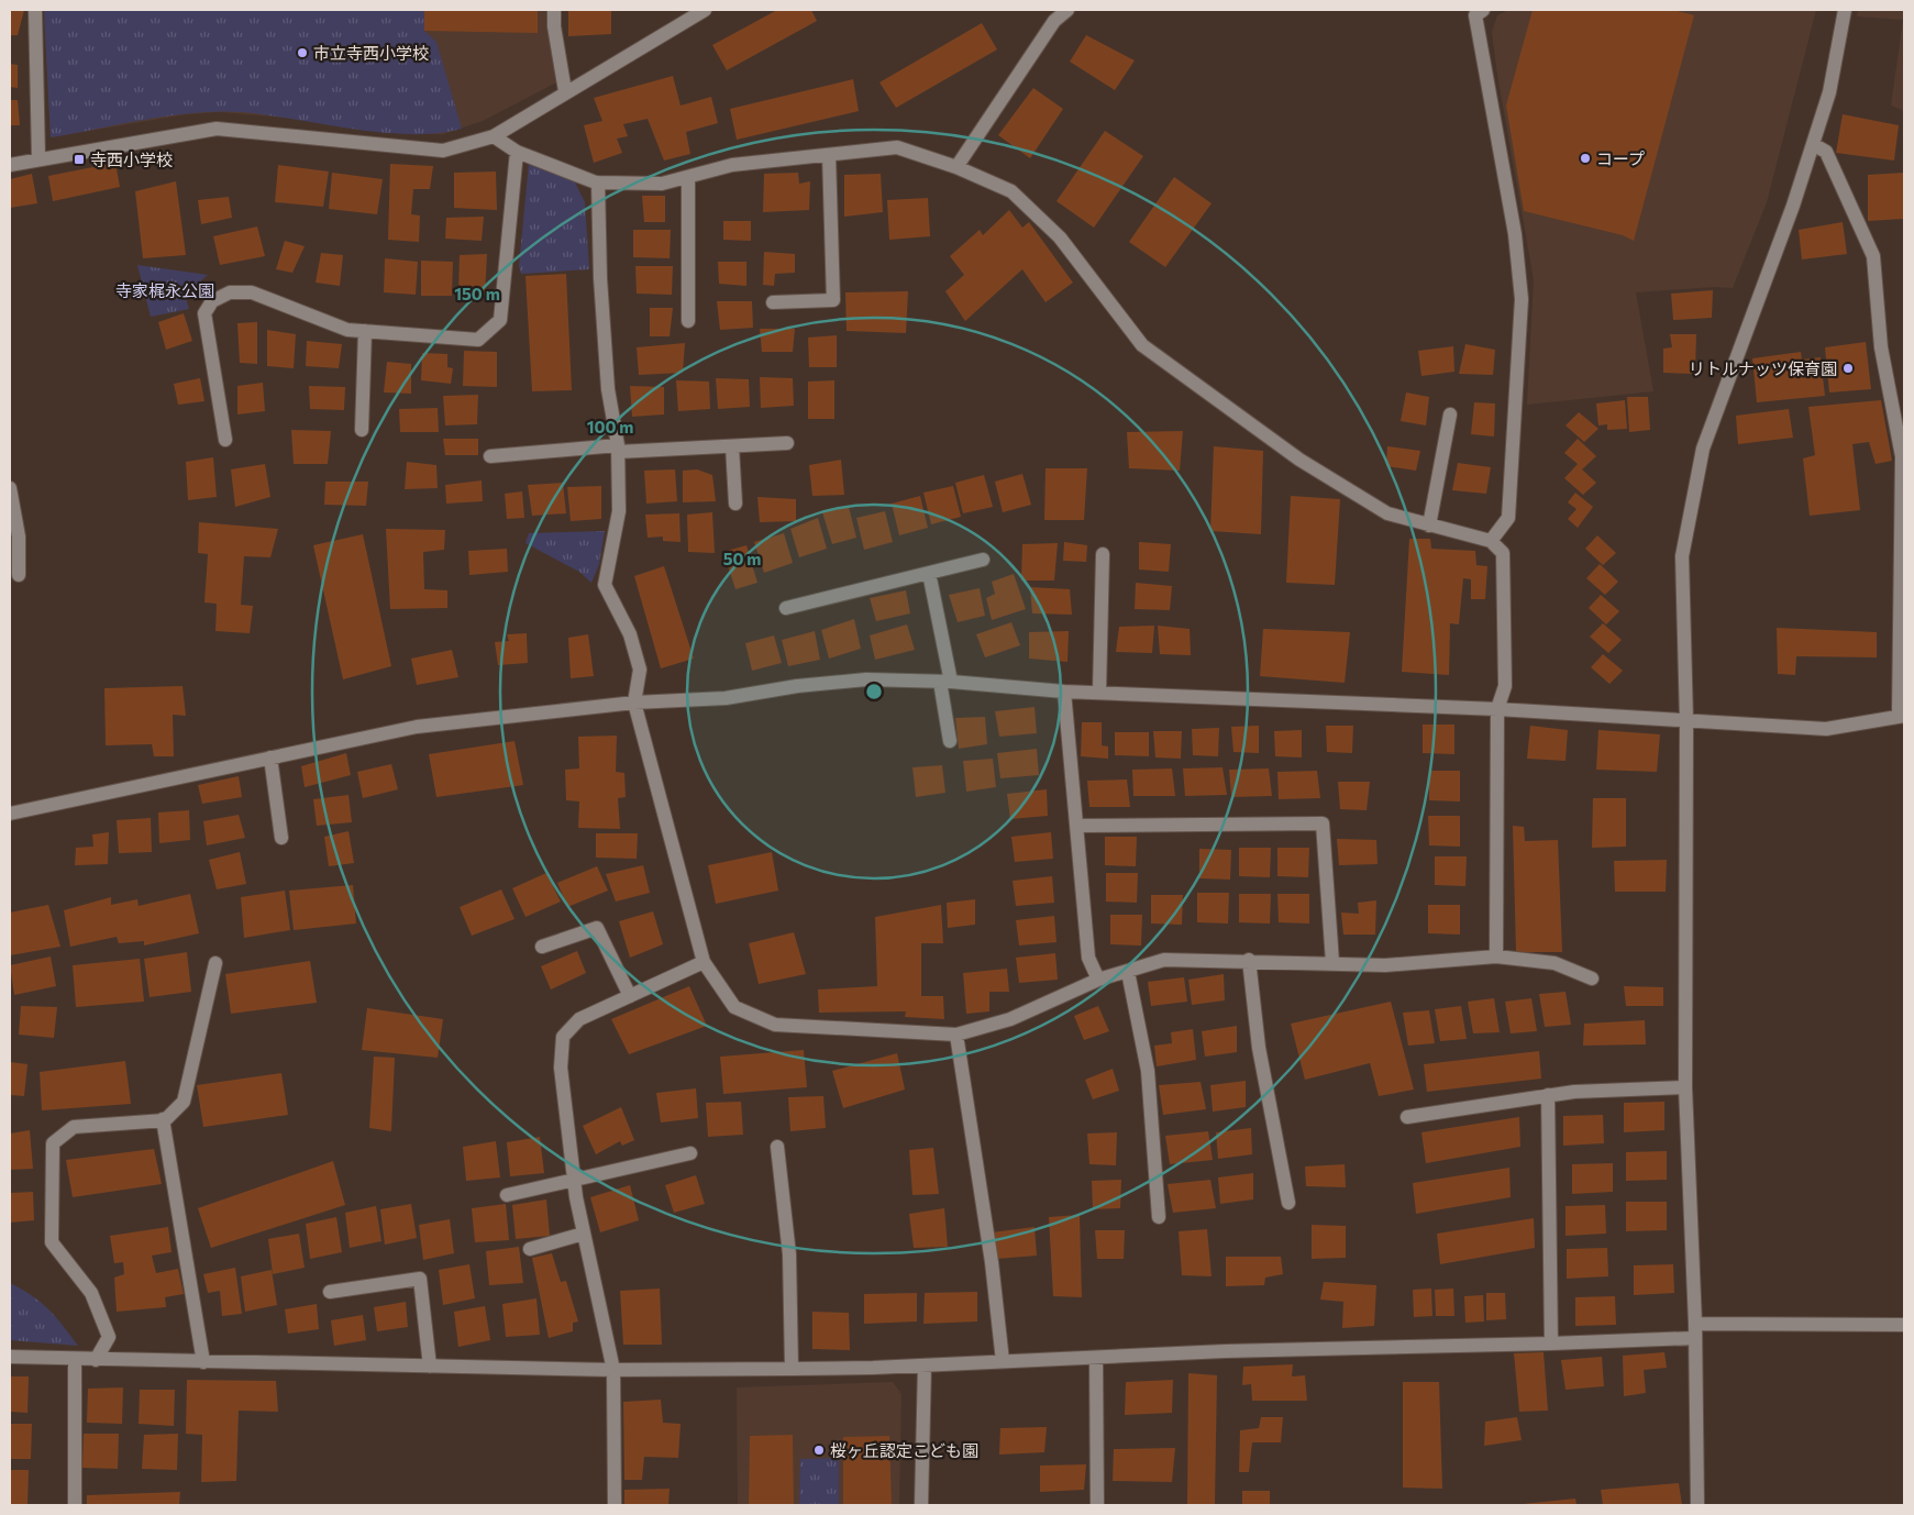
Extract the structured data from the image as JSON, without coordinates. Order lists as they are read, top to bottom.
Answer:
{
  "parks": ["寺家梶永公園"],
  "places": {
    "other": [
      "市立寺西小学校",
      "コープ",
      "リトルナッツ保育園",
      "桜ヶ丘認定こども園"
    ],
    "transit": ["寺西小学校"]
  },
  "rings": ["150 m", "100 m", "50 m"]
}
